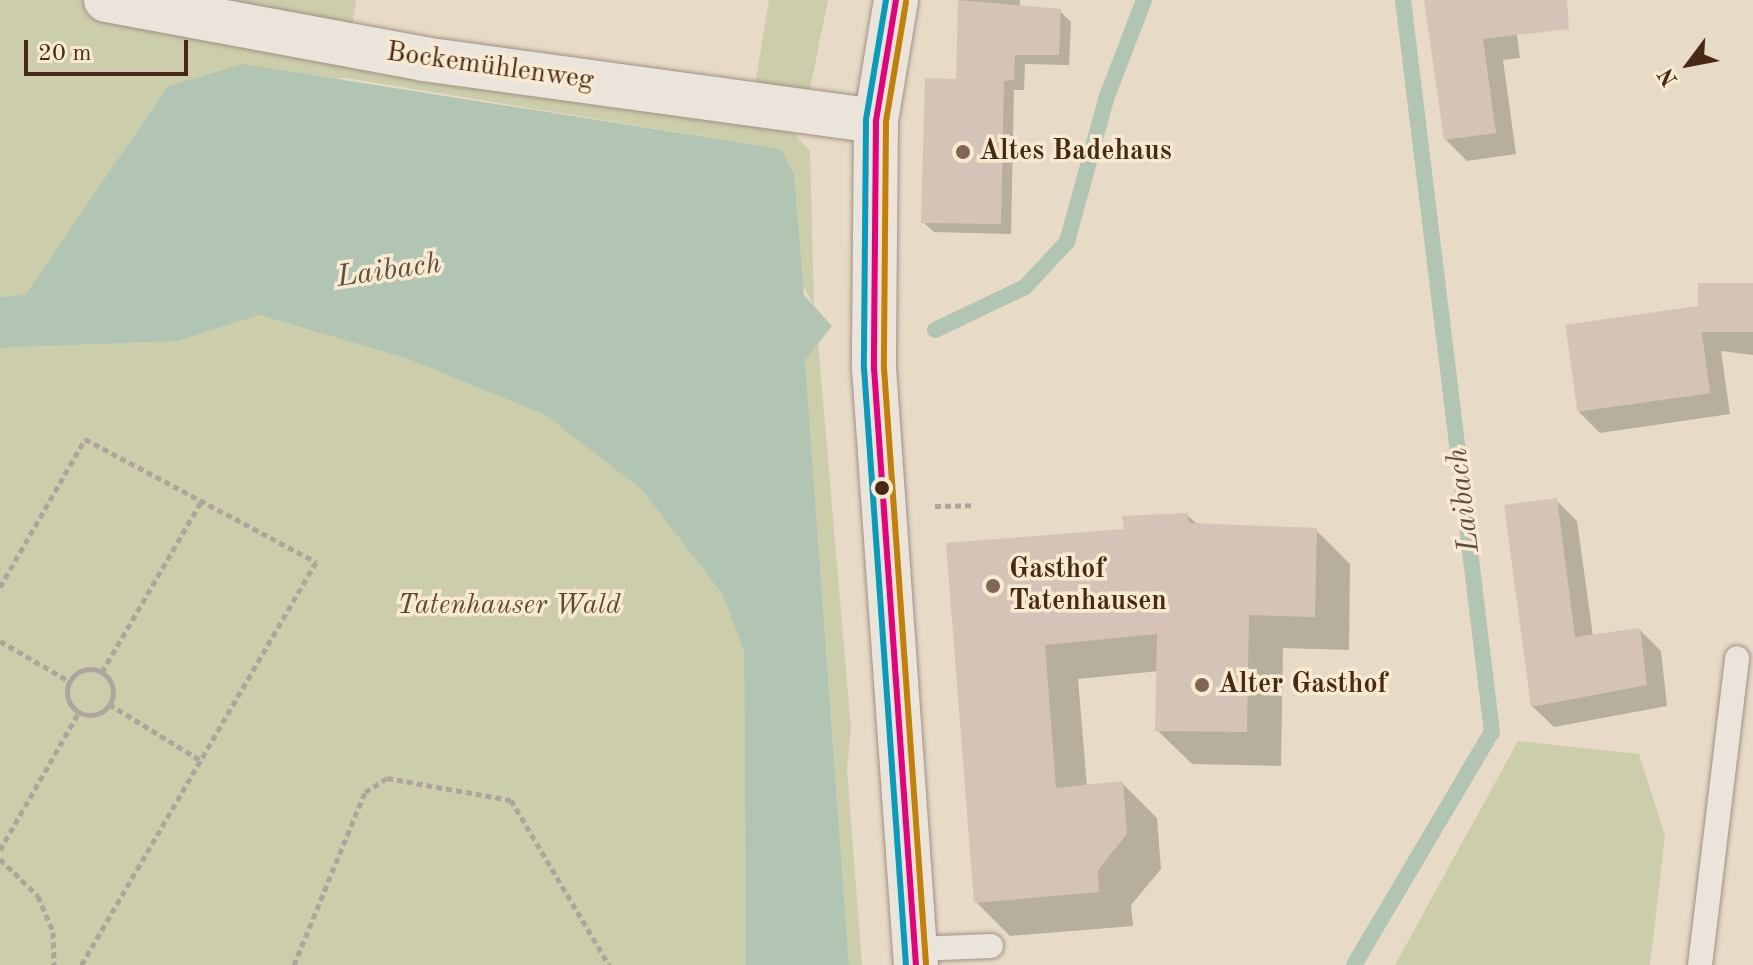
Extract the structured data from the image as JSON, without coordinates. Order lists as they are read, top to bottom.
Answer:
{
  "streets": {
    "main road": ["Bockemühlenweg"]
  },
  "water": ["Laibach"],
  "parks": ["Tatenhauser Wald"],
  "places": ["Altes Badehaus", "Gasthof Tatenhausen", "Alter Gasthof"],
  "scale_bar": "20 m",
  "north": "bottom left"
}
